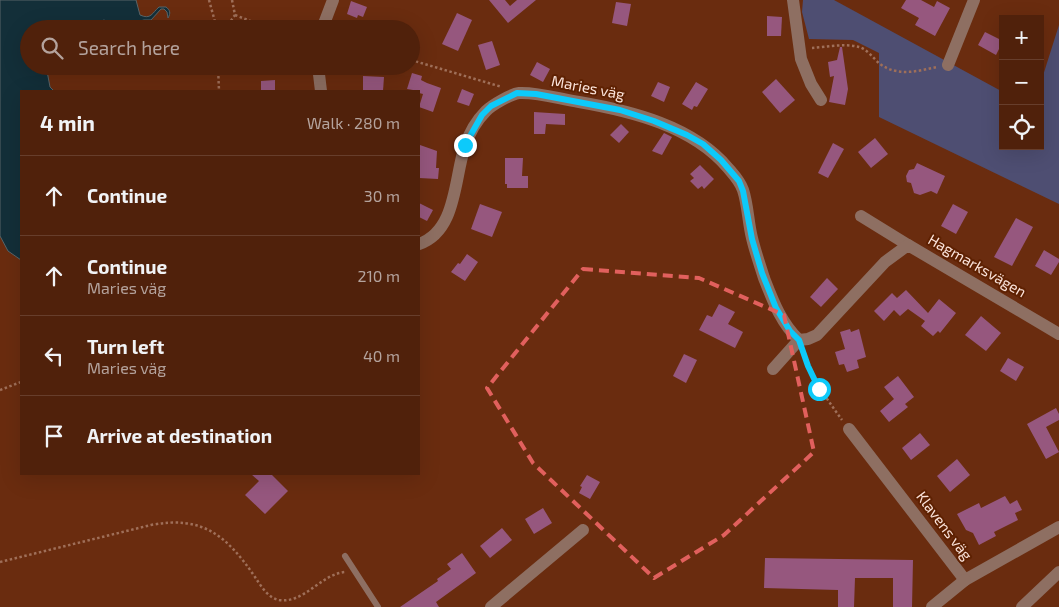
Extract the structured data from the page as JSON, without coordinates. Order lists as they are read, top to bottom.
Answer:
{
  "streets": {
    "street": ["Maries väg", "Hagmarksvägen", "Klavens väg"]
  },
  "crossings": [
    ["Maries väg", "Hagmarksvägen"]
  ],
  "page": {
    "map_buttons": ["+", "−"],
    "search": "Search here",
    "heading": ["4 min", "Walk · 280 m"],
    "list": [
      ["Continue", "30 m"],
      ["Continue", "Maries väg", "210 m"],
      ["Turn left", "Maries väg", "40 m"],
      "Arrive at destination"
    ]
  }
}
